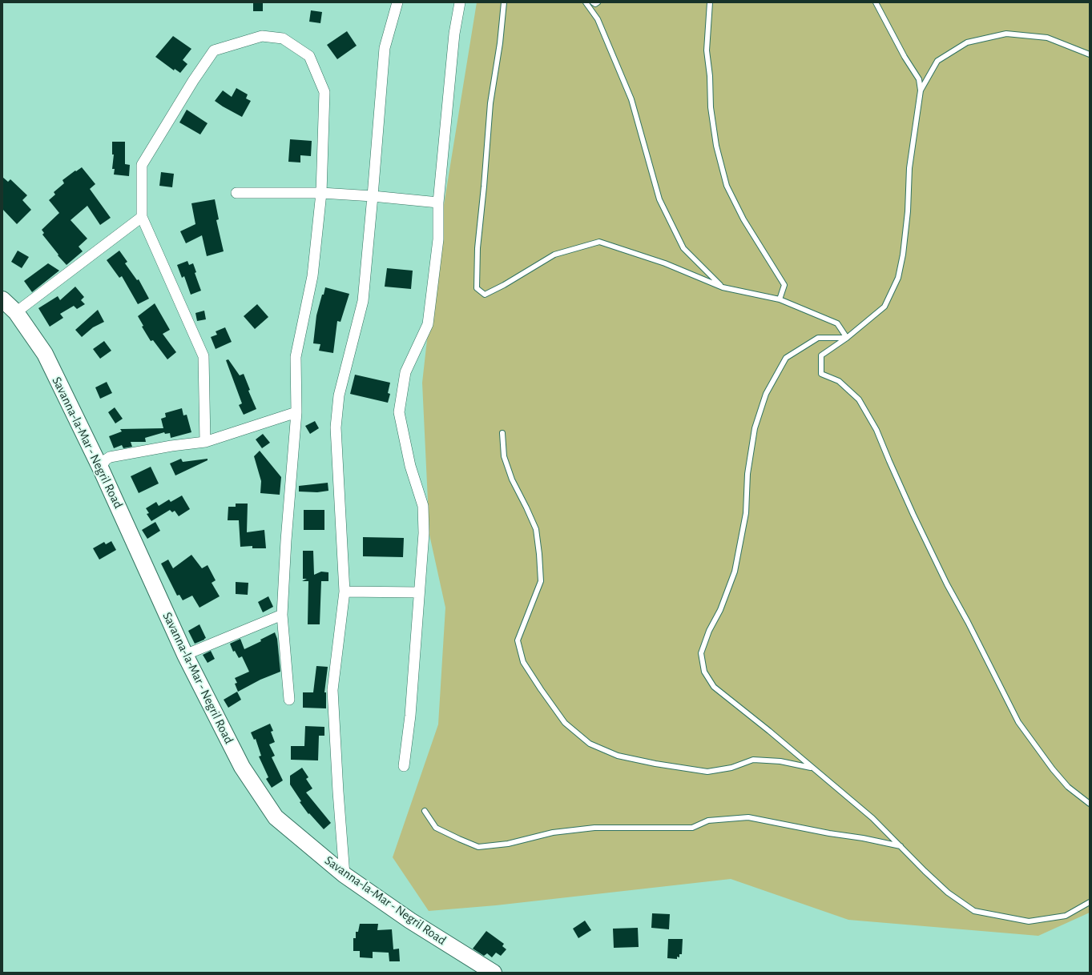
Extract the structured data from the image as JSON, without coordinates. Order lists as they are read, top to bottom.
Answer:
{
  "streets": {
    "main road": ["Savanna-la-Mar - Negril Road"]
  }
}
